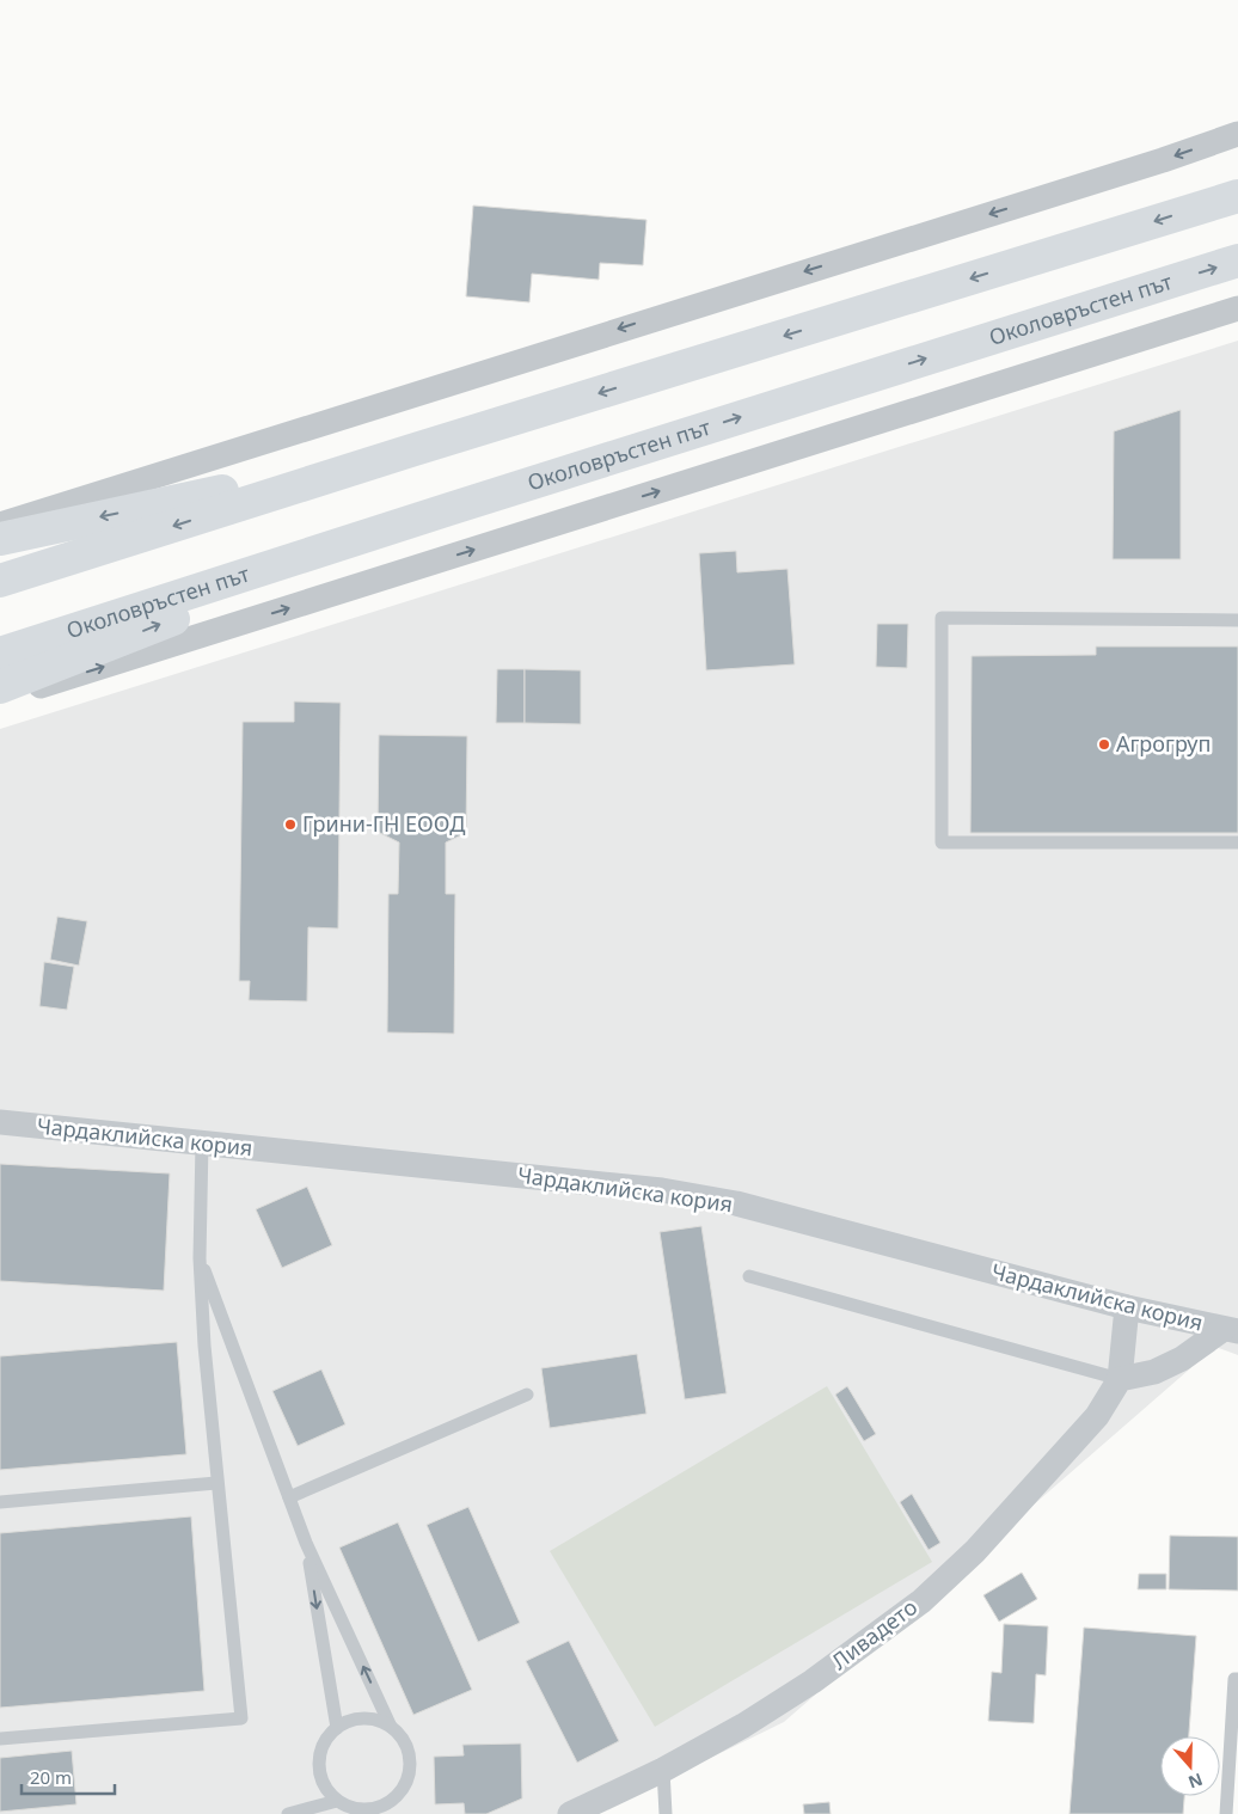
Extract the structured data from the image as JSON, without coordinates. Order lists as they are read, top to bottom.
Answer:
{
  "streets": {
    "highway": ["Околовръстен път"],
    "street": ["Чардаклийска кория", "Ливадето"]
  },
  "crossings": [
    ["Чардаклийска кория", "Ливадето"]
  ],
  "places": ["Агрогруп", "Грини-ГН ЕООД"],
  "scale_bar": "20 m",
  "north": "bottom"
}
